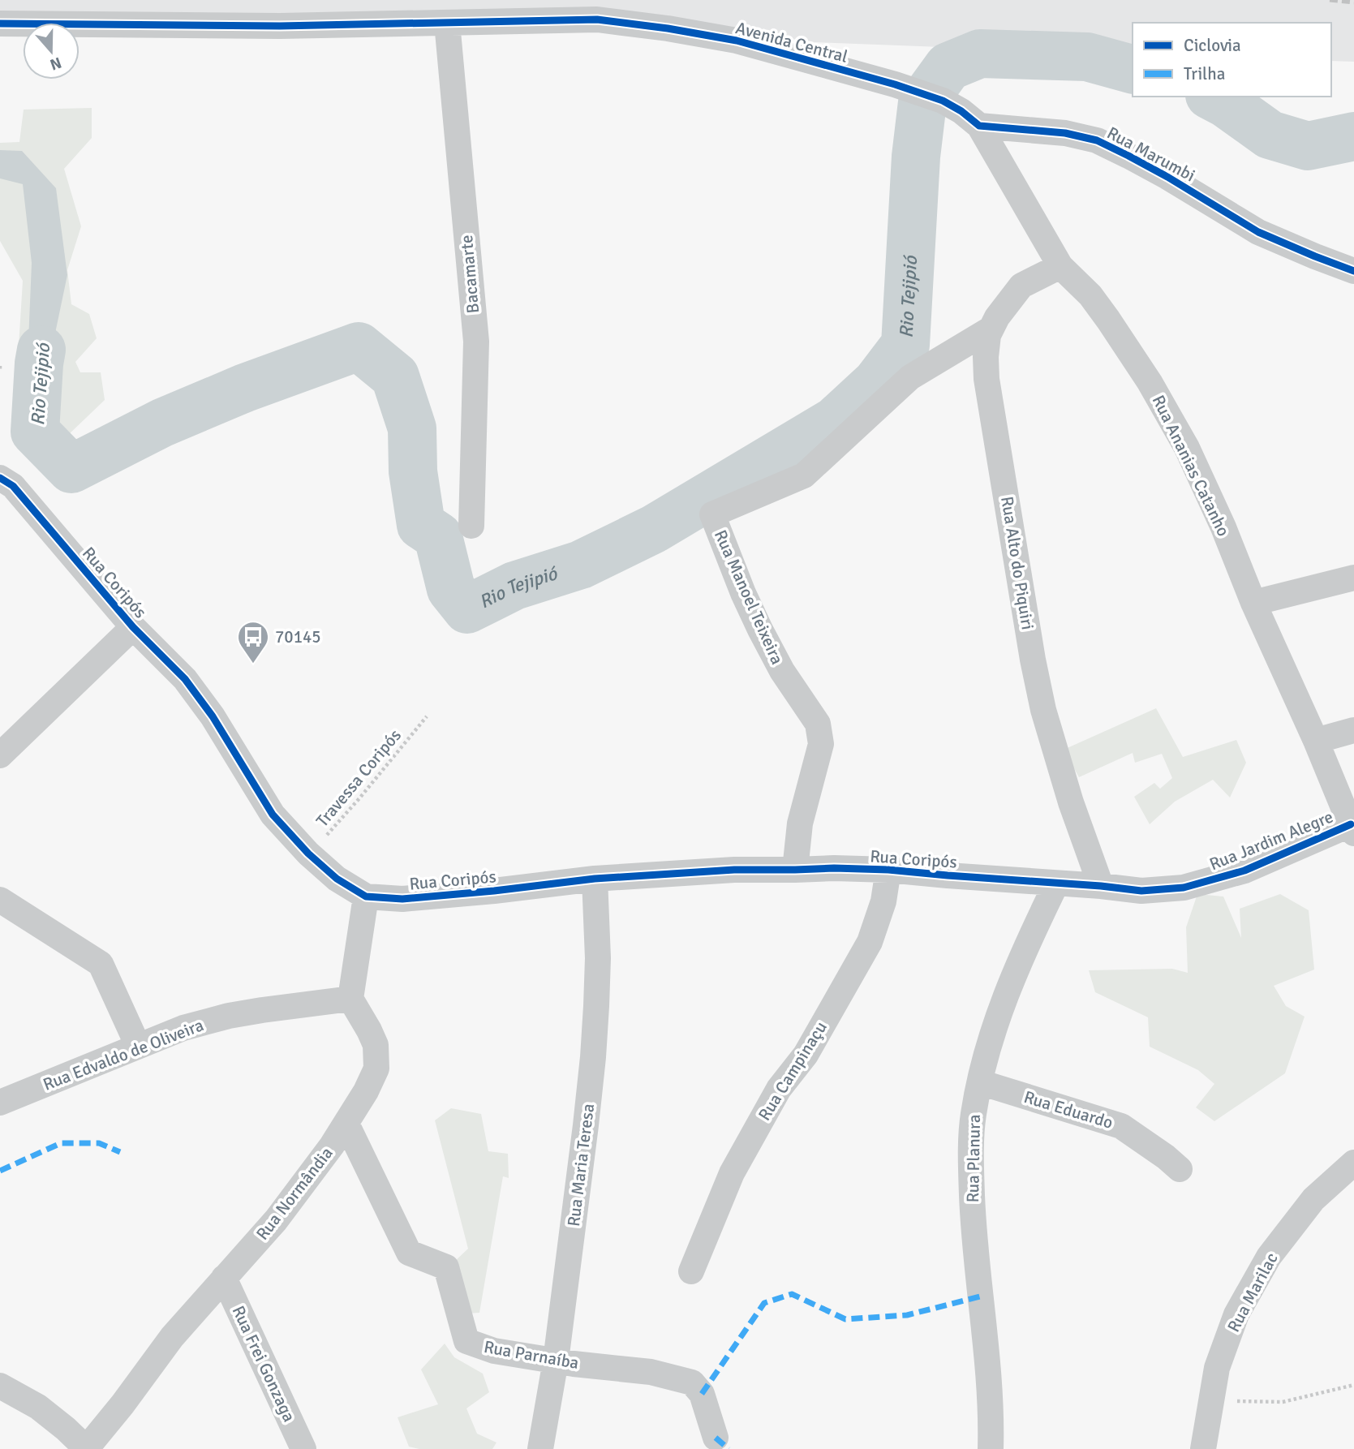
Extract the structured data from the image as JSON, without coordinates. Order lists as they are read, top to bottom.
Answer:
{
  "streets": {
    "street": [
      "Avenida Central",
      "Rua Marumbi",
      "Bacamarte",
      "Rua Ananias Catanho",
      "Rua Alto do Piquiri",
      "Rua Coripós",
      "Rua Manoel Teixeira",
      "Rua Jardim Alegre",
      "Rua Edvaldo de Oliveira",
      "Rua Campinaçu",
      "Rua Eduardo",
      "Rua Planura",
      "Rua Maria Teresa",
      "Rua Normândia",
      "Rua Marilac",
      "Rua Parnaíba",
      "Rua Frei Gonzaga"
    ],
    "path": ["Travessa Coripós"]
  },
  "crossings": [
    ["Avenida Central", "Rua Marumbi"],
    ["Avenida Central", "Bacamarte"],
    ["Avenida Central", "Rua Ananias Catanho"],
    ["Rua Marumbi", "Rua Ananias Catanho"],
    ["Rua Ananias Catanho", "Rua Alto do Piquiri"],
    ["Rua Ananias Catanho", "Rua Jardim Alegre"],
    ["Rua Alto do Piquiri", "Rua Coripós"],
    ["Rua Alto do Piquiri", "Rua Manoel Teixeira"],
    ["Rua Alto do Piquiri", "Rua Jardim Alegre"],
    ["Rua Coripós", "Rua Manoel Teixeira"],
    ["Rua Coripós", "Travessa Coripós"],
    ["Rua Coripós", "Rua Jardim Alegre"],
    ["Rua Coripós", "Rua Campinaçu"],
    ["Rua Coripós", "Rua Planura"],
    ["Rua Coripós", "Rua Maria Teresa"],
    ["Rua Edvaldo de Oliveira", "Rua Normândia"],
    ["Rua Eduardo", "Rua Planura"],
    ["Rua Maria Teresa", "Rua Parnaíba"],
    ["Rua Normândia", "Rua Parnaíba"],
    ["Rua Normândia", "Rua Frei Gonzaga"]
  ],
  "water": ["Rio Tejipió"],
  "places": {
    "bus stop": ["70145"]
  },
  "legend": ["Ciclovia", "Trilha"],
  "north": "bottom"
}
